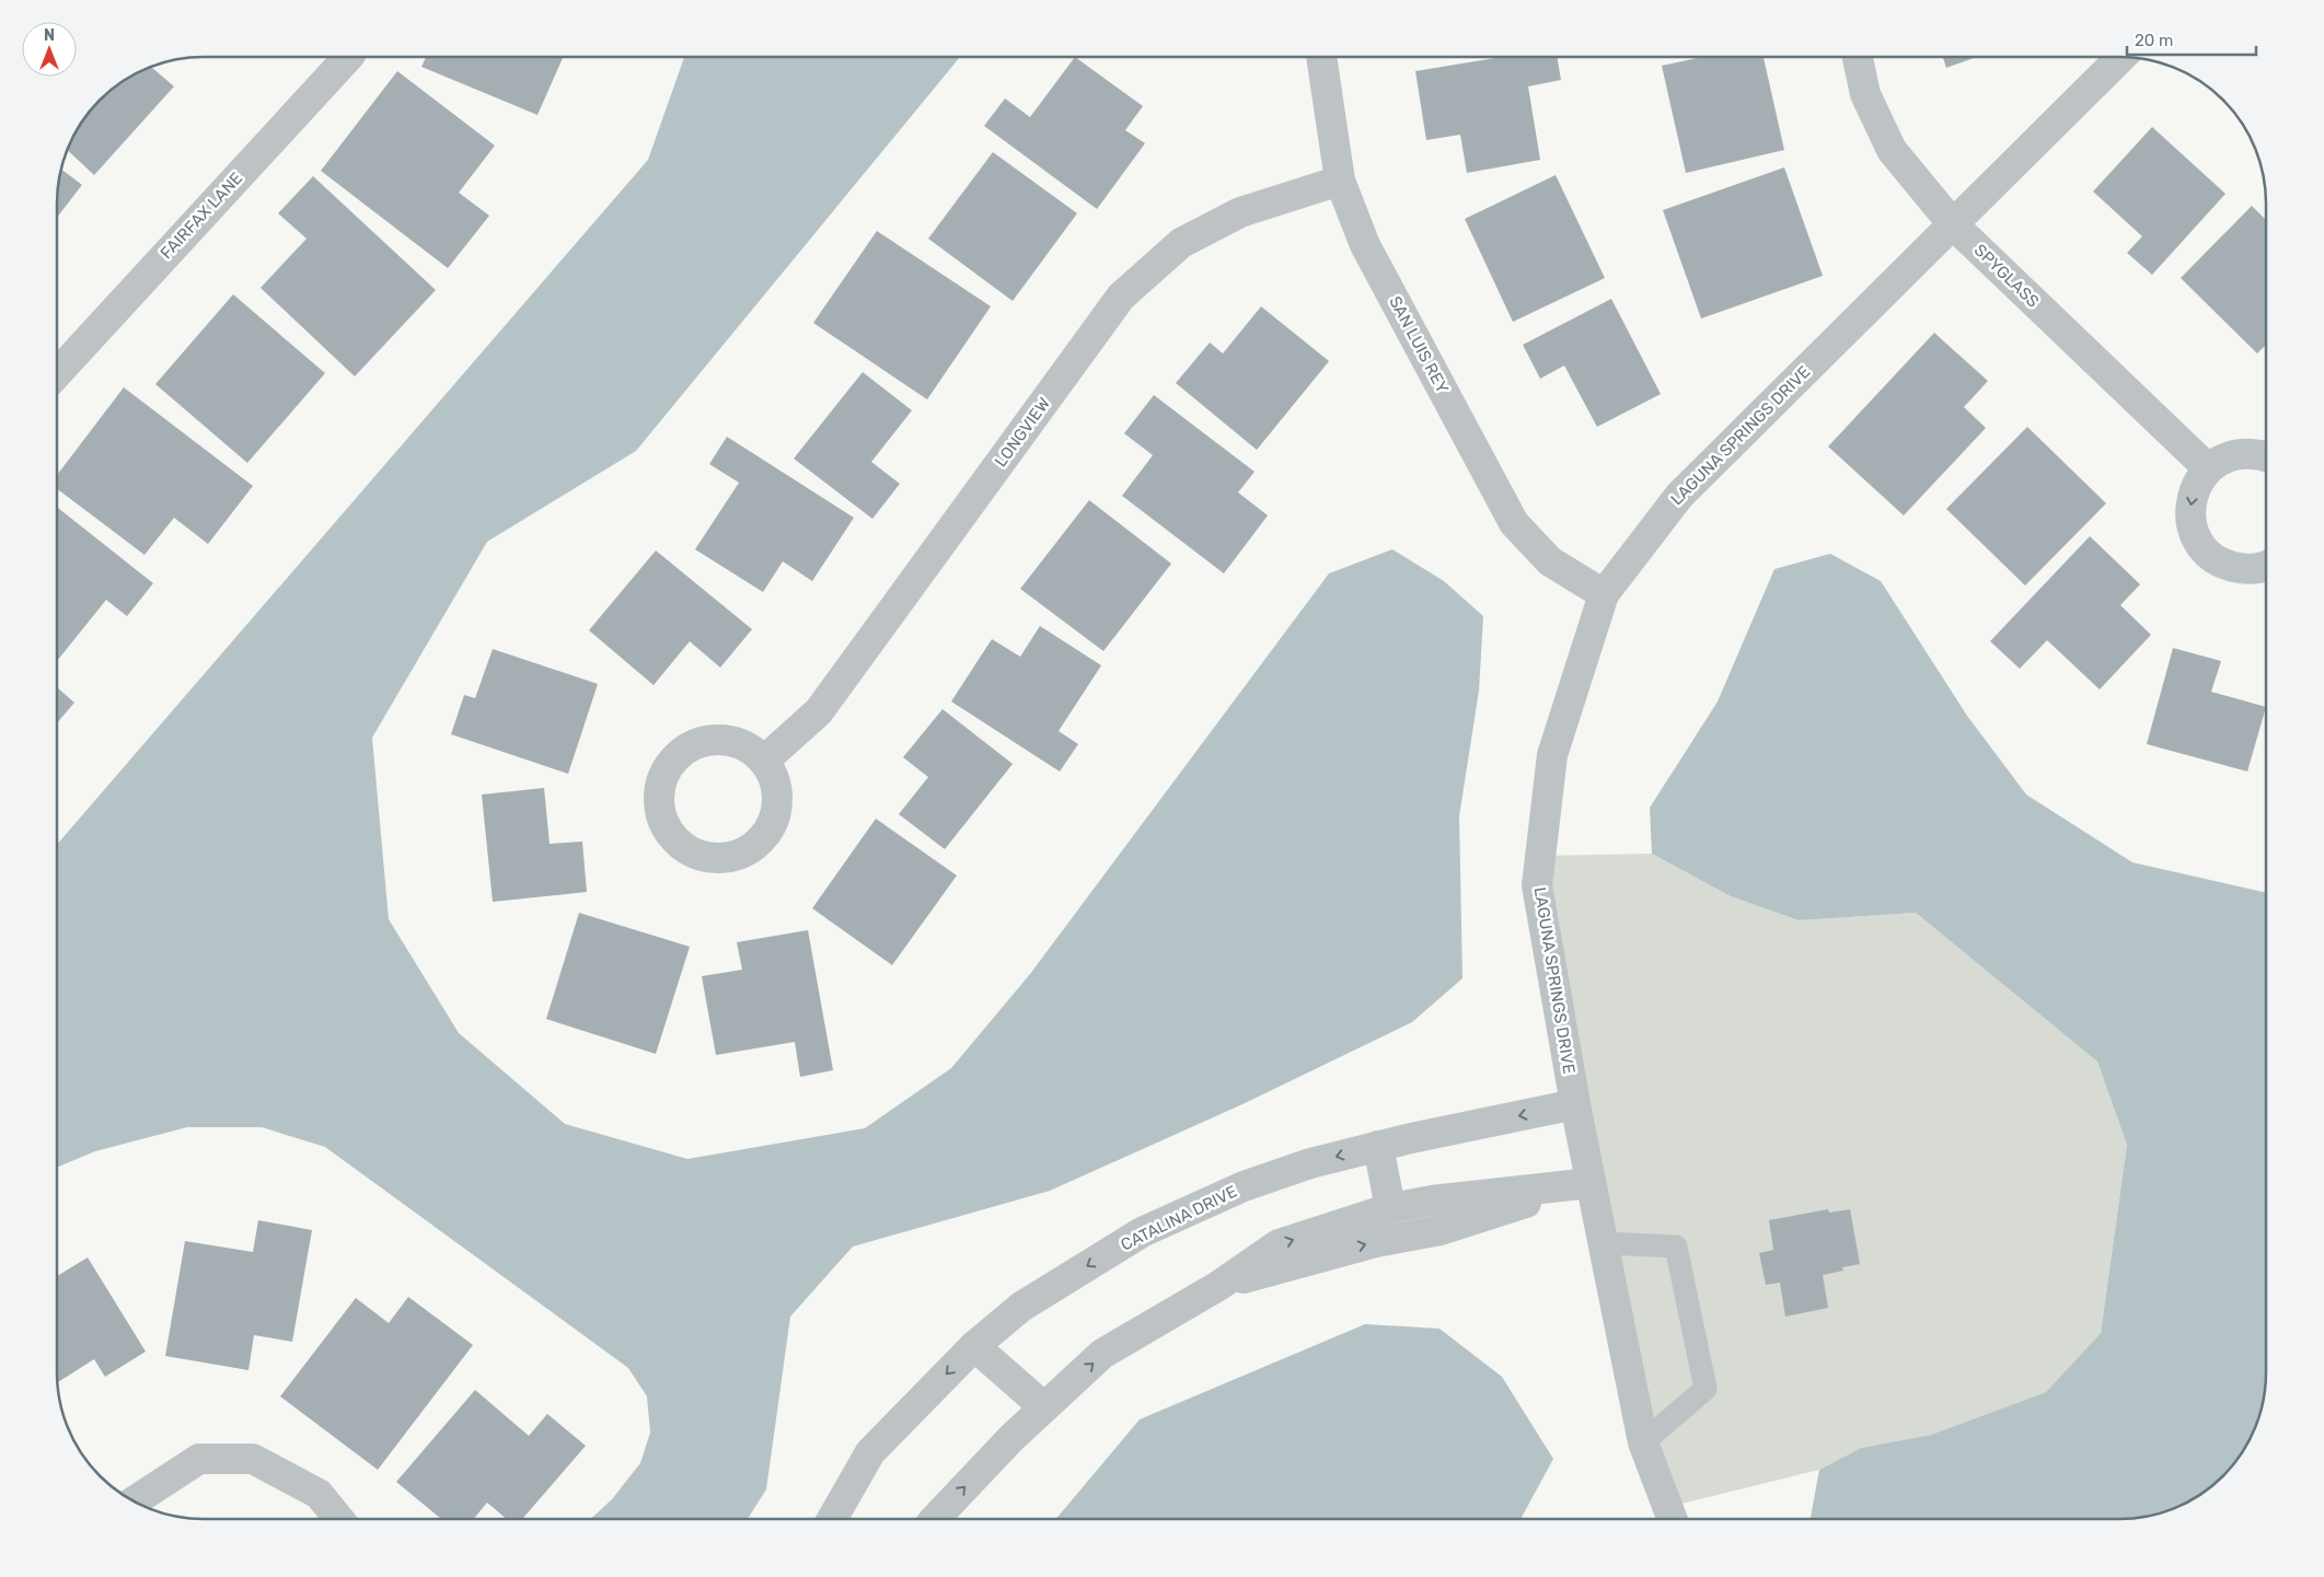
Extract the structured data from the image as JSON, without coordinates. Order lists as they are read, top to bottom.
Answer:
{
  "streets": {
    "street": [
      "FAIRFAX LANE",
      "SPYGLASS",
      "SAN LUIS REY",
      "LONGVIEW",
      "LAGUNA SPRINGS DRIVE",
      "CATALINA DRIVE"
    ]
  },
  "crossings": [
    ["SPYGLASS", "LAGUNA SPRINGS DRIVE"],
    ["SAN LUIS REY", "LONGVIEW"],
    ["SAN LUIS REY", "LAGUNA SPRINGS DRIVE"],
    ["LAGUNA SPRINGS DRIVE", "CATALINA DRIVE"]
  ],
  "scale_bar": "20 m",
  "north": "top"
}
